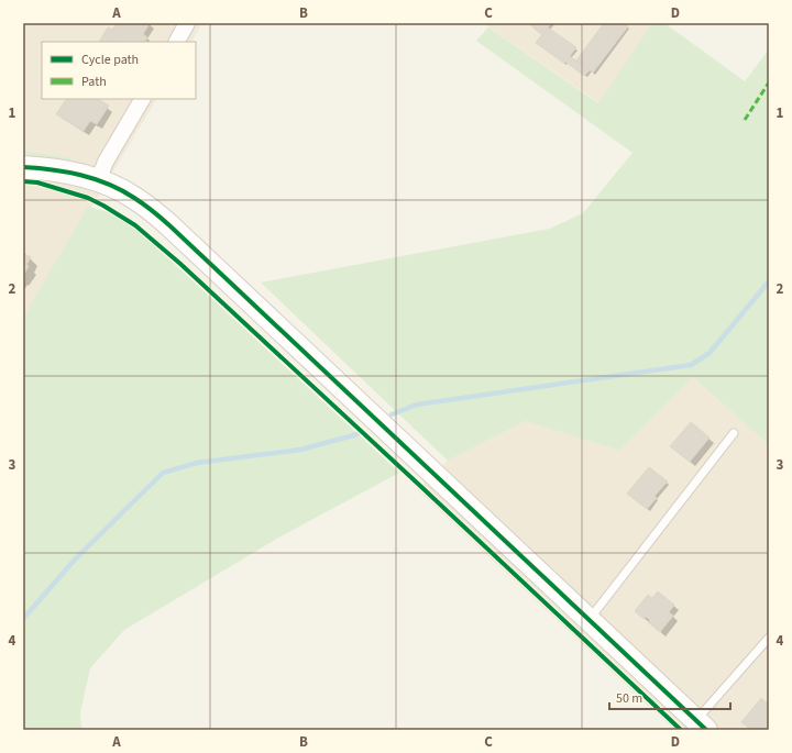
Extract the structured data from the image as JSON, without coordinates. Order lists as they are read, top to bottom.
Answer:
{
  "legend": ["Cycle path", "Path"],
  "scale_bar": "50 m",
  "grid": {
    "columns": [
      "A",
      "B",
      "C",
      "D"
    ],
    "rows": [
      "1",
      "2",
      "3",
      "4"
    ]
  }
}
